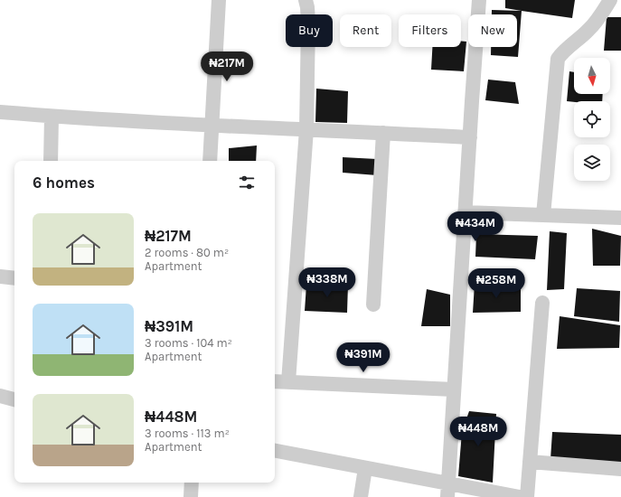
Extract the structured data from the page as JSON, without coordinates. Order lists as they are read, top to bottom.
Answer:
{
  "north": "bottom",
  "page": {
    "chip": [
      "Buy",
      "Rent",
      "Filters",
      "New"
    ],
    "price": [
      "₦217M",
      "₦434M",
      "₦338M",
      "₦258M",
      "₦391M",
      "₦448M"
    ],
    "heading": "6 homes",
    "list": [
      {
        "name": "₦217M",
        "note": "2 rooms · 80 m² · Apartment"
      },
      {
        "name": "₦391M",
        "note": "3 rooms · 104 m² · Apartment"
      },
      {
        "name": "₦448M",
        "note": "3 rooms · 113 m² · Apartment"
      }
    ]
  }
}
